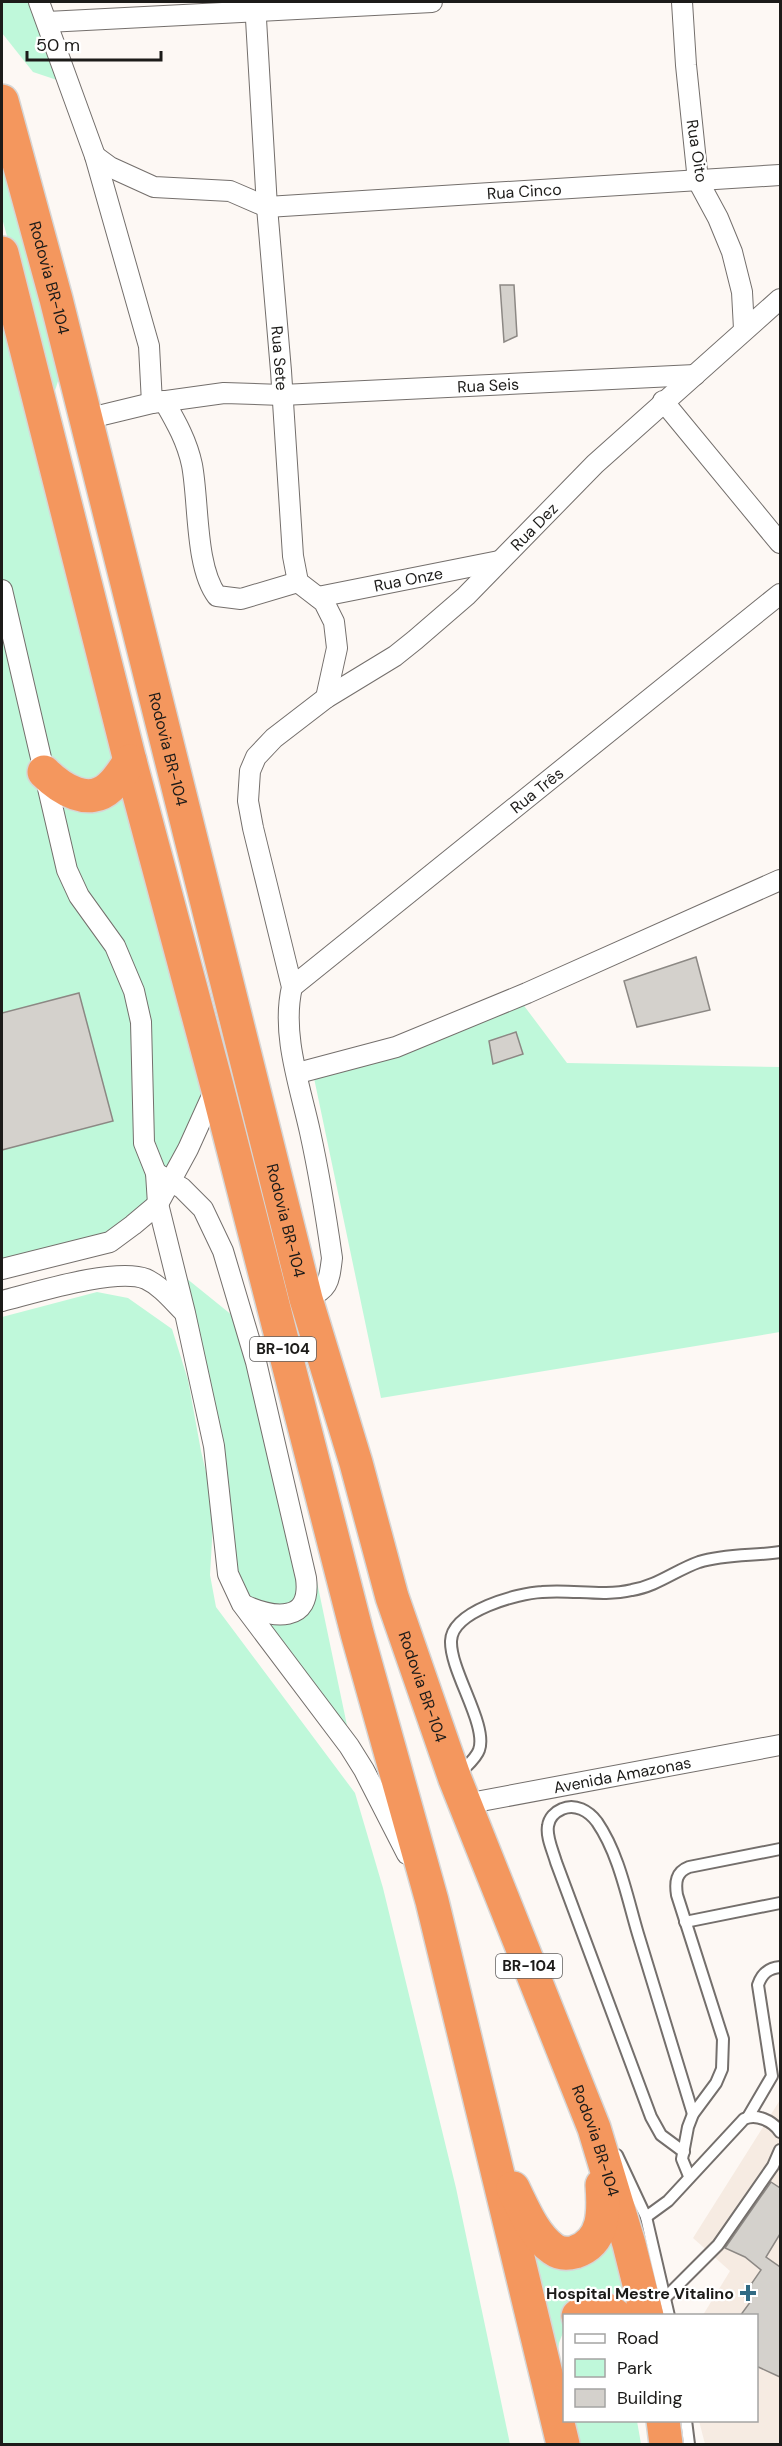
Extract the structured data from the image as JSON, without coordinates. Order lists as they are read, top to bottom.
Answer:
{
  "streets": {
    "highway": ["Rodovia BR-104", "BR-104"],
    "street": [
      "Rua Oito",
      "Rua Cinco",
      "Rua Sete",
      "Rua Seis",
      "Rua Dez",
      "Rua Onze",
      "Rua Três",
      "Avenida Amazonas"
    ]
  },
  "crossings": [
    ["Rua Oito", "Rua Cinco"],
    ["Rua Oito", "Rua Dez"],
    ["Rua Cinco", "Rua Sete"],
    ["Rodovia BR-104", "Rua Seis"],
    ["Rodovia BR-104", "Rua Dez"],
    ["Rodovia BR-104", "Avenida Amazonas"],
    ["Rua Sete", "Rua Seis"],
    ["Rua Seis", "Rua Dez"],
    ["Rua Dez", "Rua Onze"],
    ["Rua Dez", "Rua Três"]
  ],
  "places": {
    "health": ["Hospital Mestre Vitalino"]
  },
  "legend": ["Road", "Park", "Building"],
  "scale_bar": "50 m"
}
